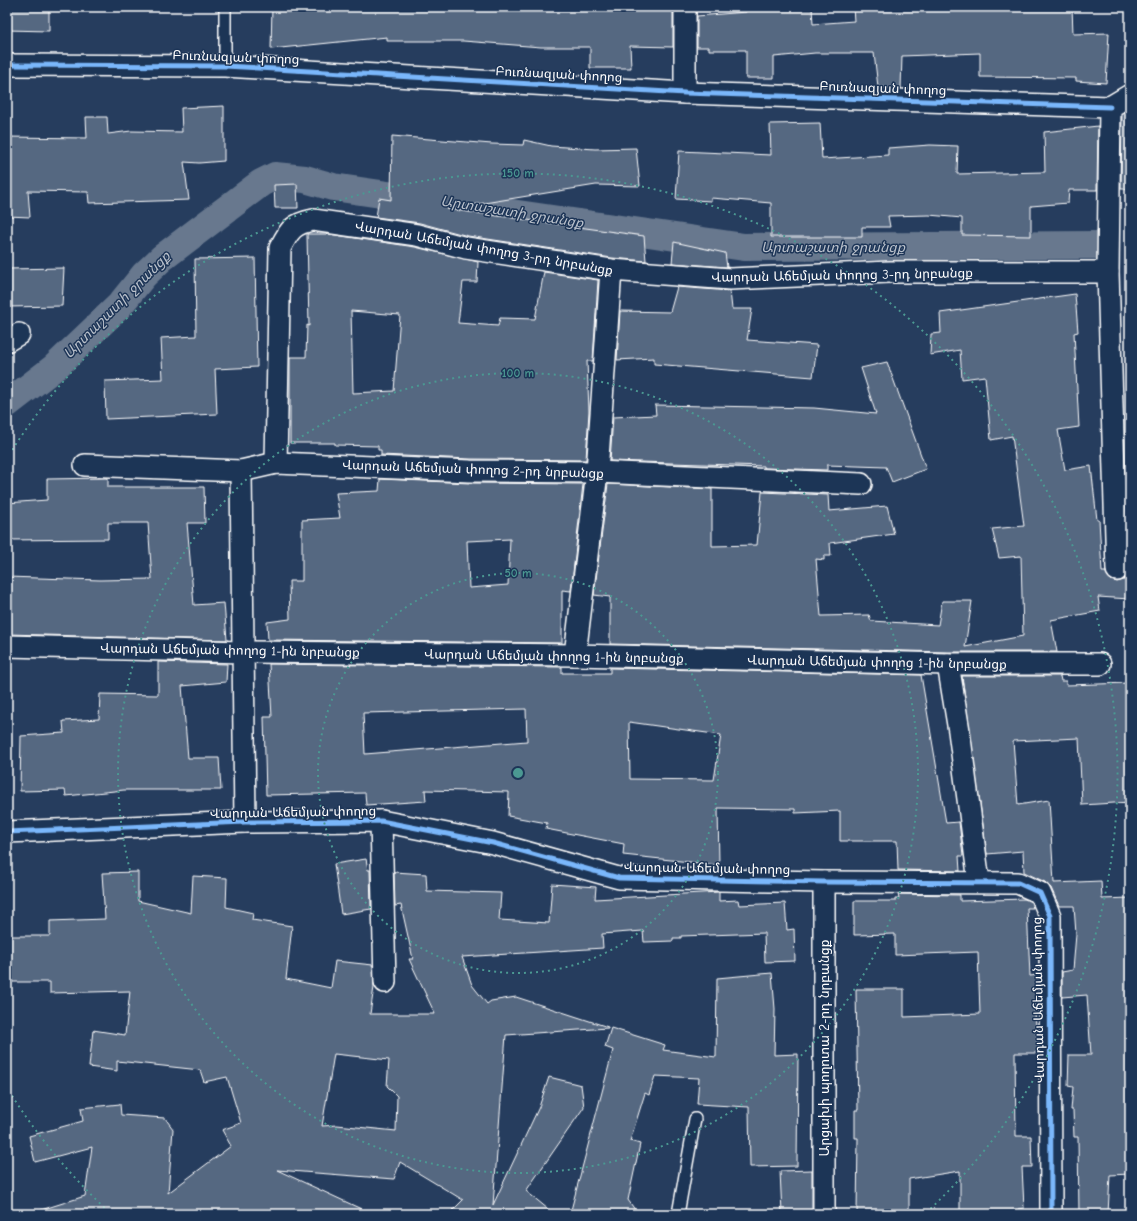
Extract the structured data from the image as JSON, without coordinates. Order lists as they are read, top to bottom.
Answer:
{
  "streets": {
    "street": [
      "Բուռնազյան փողոց",
      "Վարդան Աճեմյան փողոց 3-րդ նրբանցք",
      "Վարդան Աճեմյան փողոց 2-րդ նրբանցք",
      "Վարդան Աճեմյան փողոց 1-ին նրբանցք",
      "Վարդան Աճեմյան փողոց",
      "Արցախի պողոտա 2-րդ նրբանցք"
    ]
  },
  "crossings": [
    ["Վարդան Աճեմյան փողոց 3-րդ նրբանցք", "Վարդան Աճեմյան փողոց 2-րդ նրբանցք"],
    ["Վարդան Աճեմյան փողոց", "Արցախի պողոտա 2-րդ նրբանցք"]
  ],
  "water": ["Արտաշատի ջրանցք"],
  "rings": ["150 m", "100 m", "50 m"]
}
